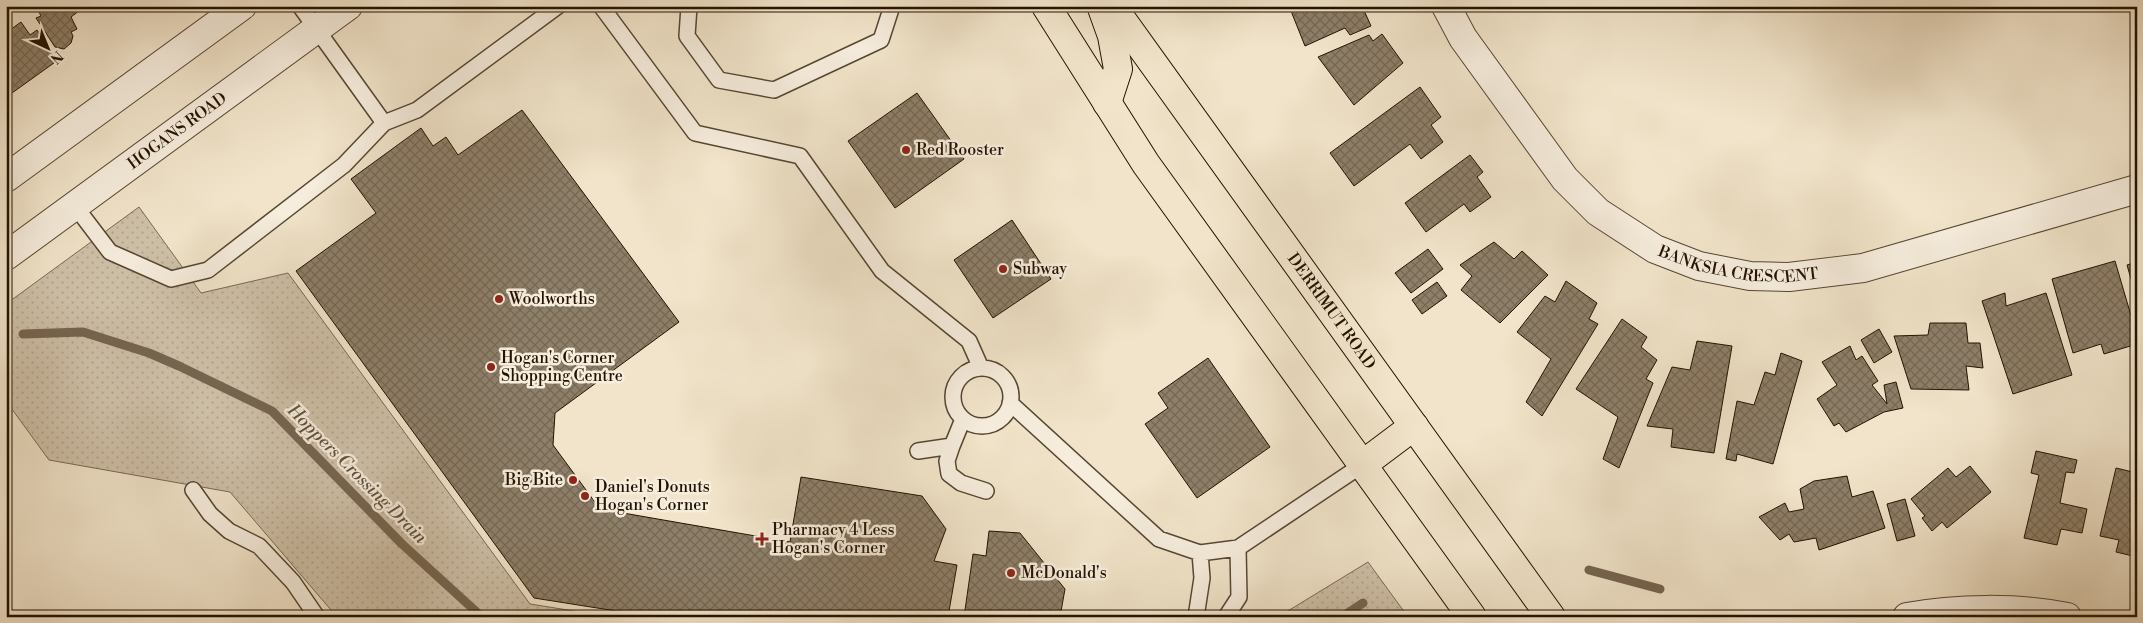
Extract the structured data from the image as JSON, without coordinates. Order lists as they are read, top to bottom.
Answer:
{
  "streets": {
    "highway": ["DERRIMUT ROAD"],
    "street": ["HOGANS ROAD", "BANKSIA CRESCENT"]
  },
  "water": ["Hoppers Crossing Drain"],
  "places": {
    "other": [
      "Red Rooster",
      "Subway",
      "Woolworths",
      "Hogan's Corner Shopping Centre",
      "Big Bite",
      "Daniel's Donuts Hogan's Corner",
      "McDonald's"
    ],
    "health": ["Pharmacy 4 Less Hogan's Corner"]
  },
  "north": "bottom right"
}
